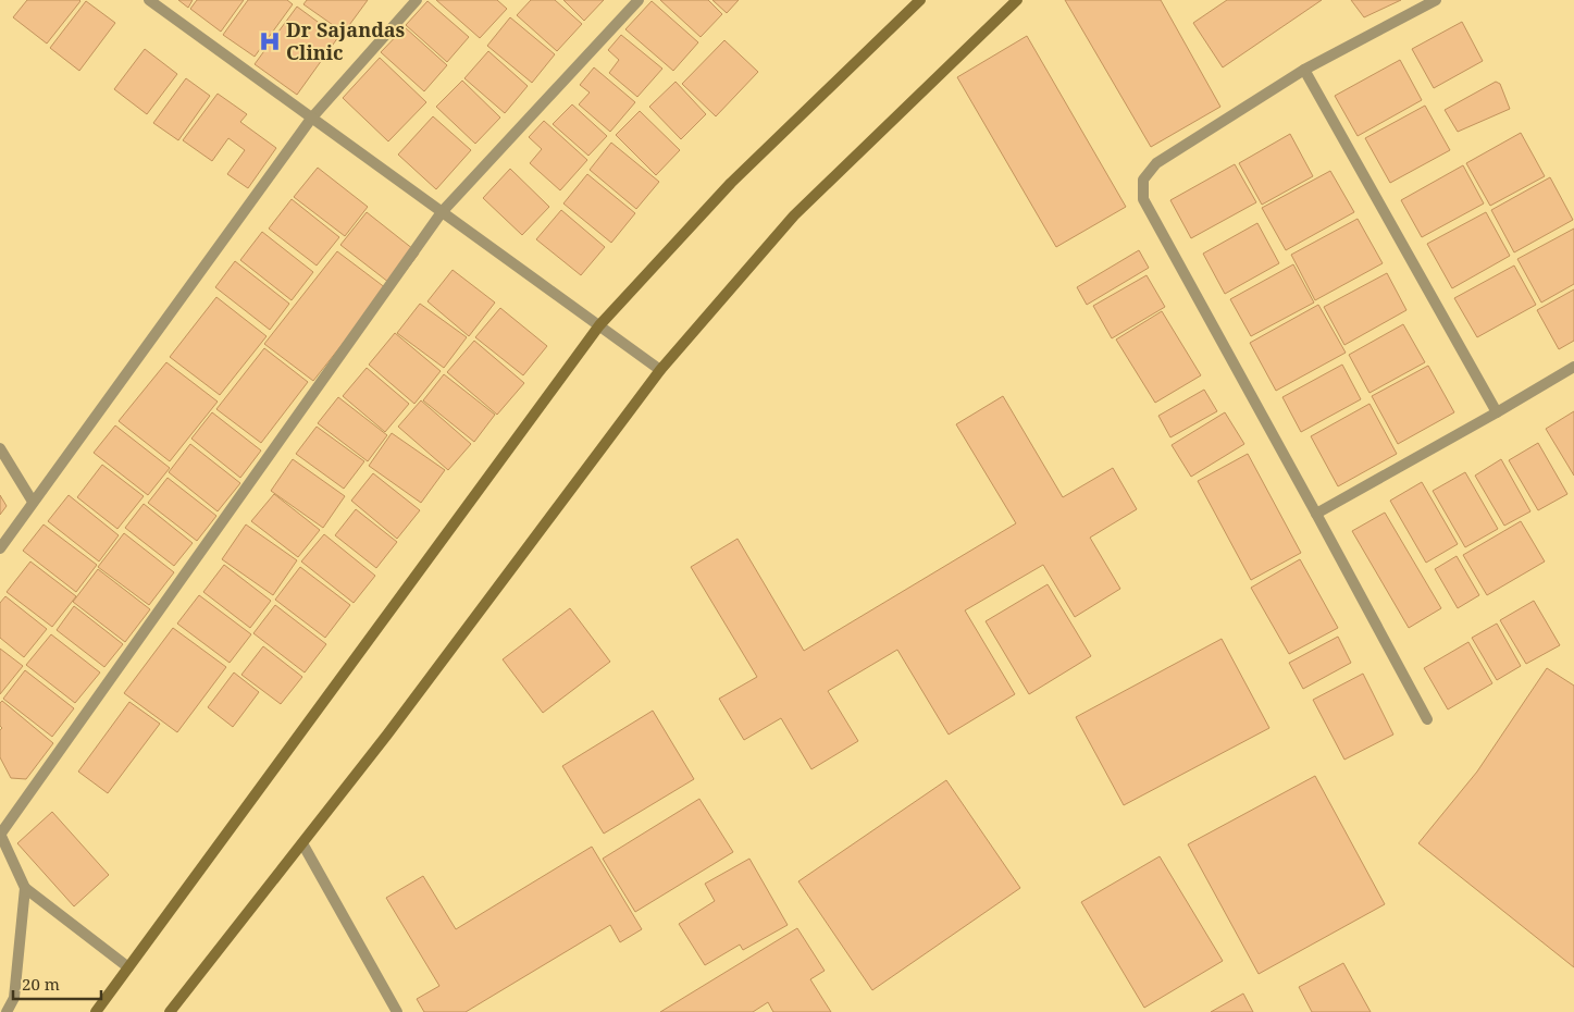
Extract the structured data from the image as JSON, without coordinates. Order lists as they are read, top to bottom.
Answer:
{
  "places": {
    "hospital": ["Dr Sajandas Clinic"]
  },
  "scale_bar": "20 m"
}
